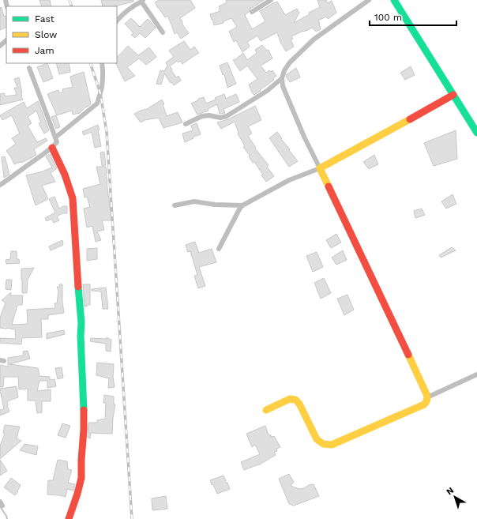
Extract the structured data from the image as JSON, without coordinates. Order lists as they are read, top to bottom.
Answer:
{
  "legend": ["Fast", "Slow", "Jam"],
  "scale_bar": "100 m",
  "north": "top left"
}
